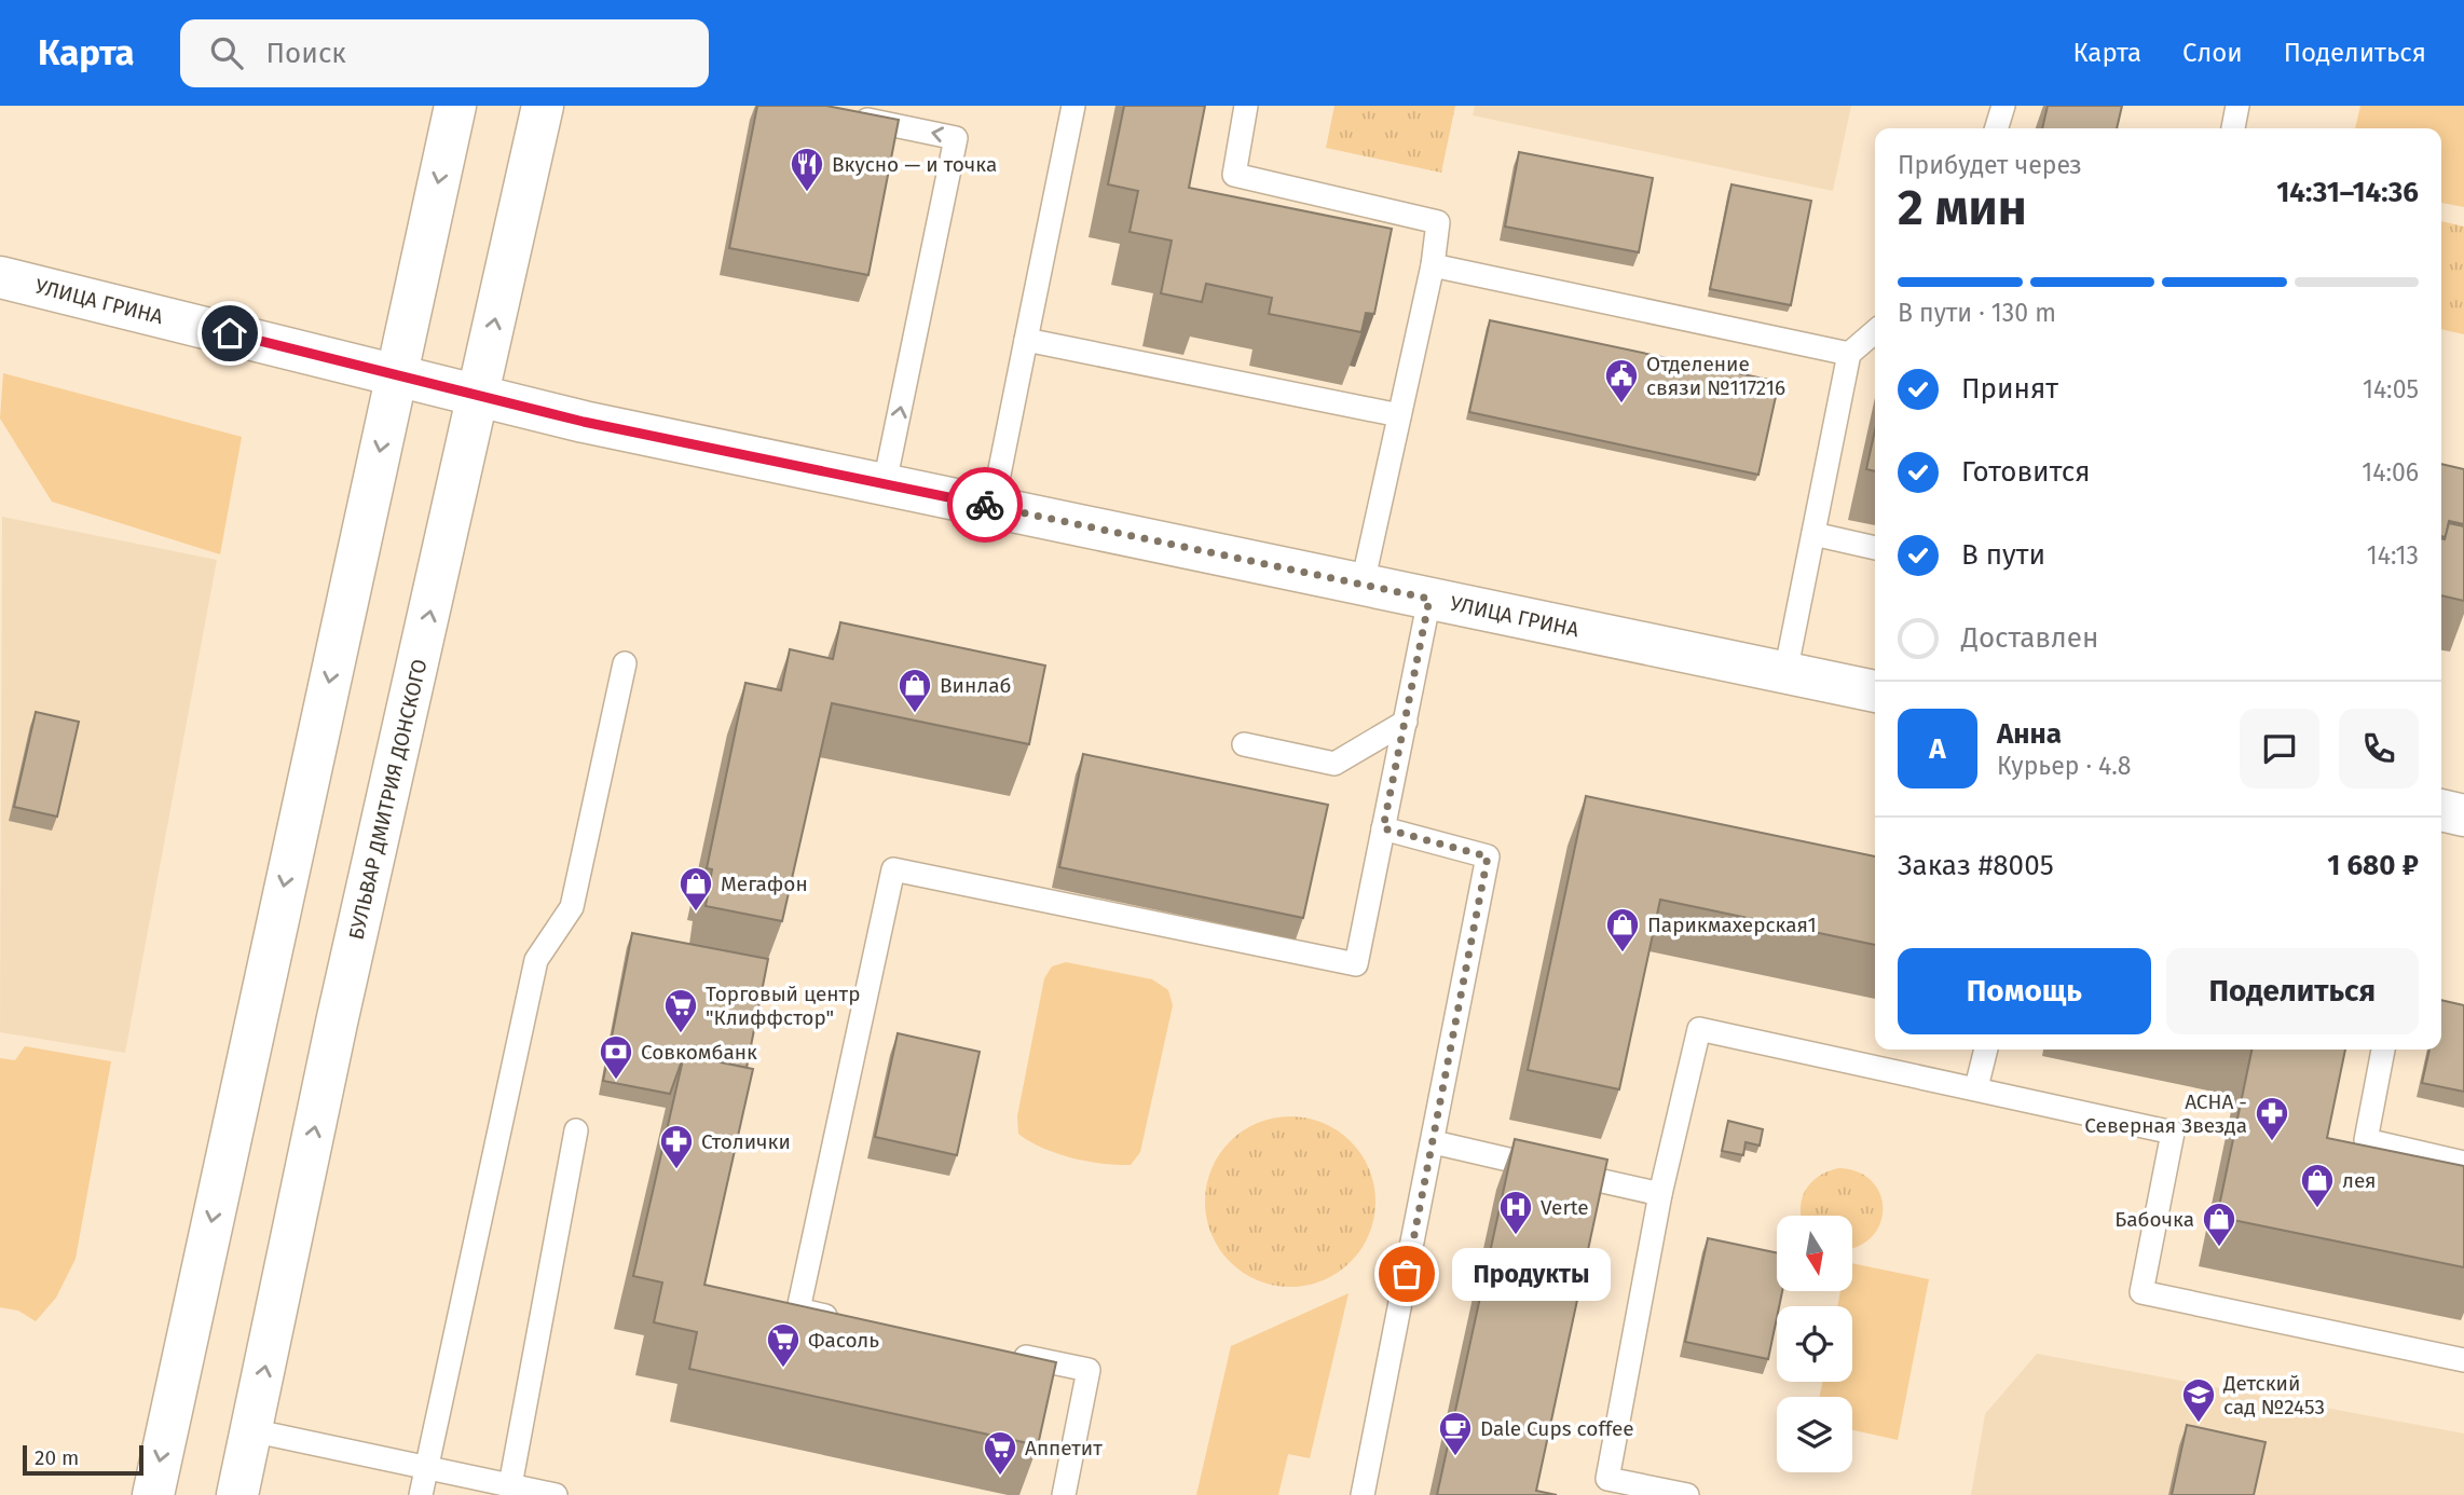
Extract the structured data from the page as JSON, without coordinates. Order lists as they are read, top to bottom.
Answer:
{
  "streets": {
    "street": ["УЛИЦА ГРИНА", "БУЛЬВАР ДМИТРИЯ ДОНСКОГО"]
  },
  "crossings": [
    ["УЛИЦА ГРИНА", "БУЛЬВАР ДМИТРИЯ ДОНСКОГО"]
  ],
  "places": {
    "restaurant": ["Вкусно — и точка"],
    "public building": ["Отделение связи №117216"],
    "shop": [
      "Винлаб",
      "Мегафон",
      "Парикмахерская1",
      "лея",
      "Бабочка"
    ],
    "supermarket": ["Торговый центр \"Клиффстор\"", "Фасоль", "Аппетит"],
    "bank": ["Совкомбанк"],
    "pharmacy": ["АСНА - Северная Звезда", "Столички"],
    "hospital": ["Verte"],
    "other": ["Продукты"],
    "school or university": ["Детский сад №2453"],
    "cafe": ["Dale Cups coffee"]
  },
  "scale_bar": "20 m",
  "north": "bottom",
  "page": {
    "header": "Карта",
    "search": "Поиск",
    "nav": ["Карта", "Слои", "Поделиться"],
    "heading": ["2 мин", "Прибудет через", "14:31–14:36"],
    "panel": [
      "Анна",
      "Курьер · 4.8",
      "Заказ #8005",
      "1 680 ₽"
    ],
    "bar": "В пути · 130 m",
    "list": [
      ["Принят", "14:05"],
      ["Готовится", "14:06"],
      ["В пути", "14:13"],
      "Доставлен"
    ],
    "round": "А",
    "buttons": ["Помощь", "Поделиться"],
    "bubble": "Продукты",
    "scale": "20 m"
  }
}
